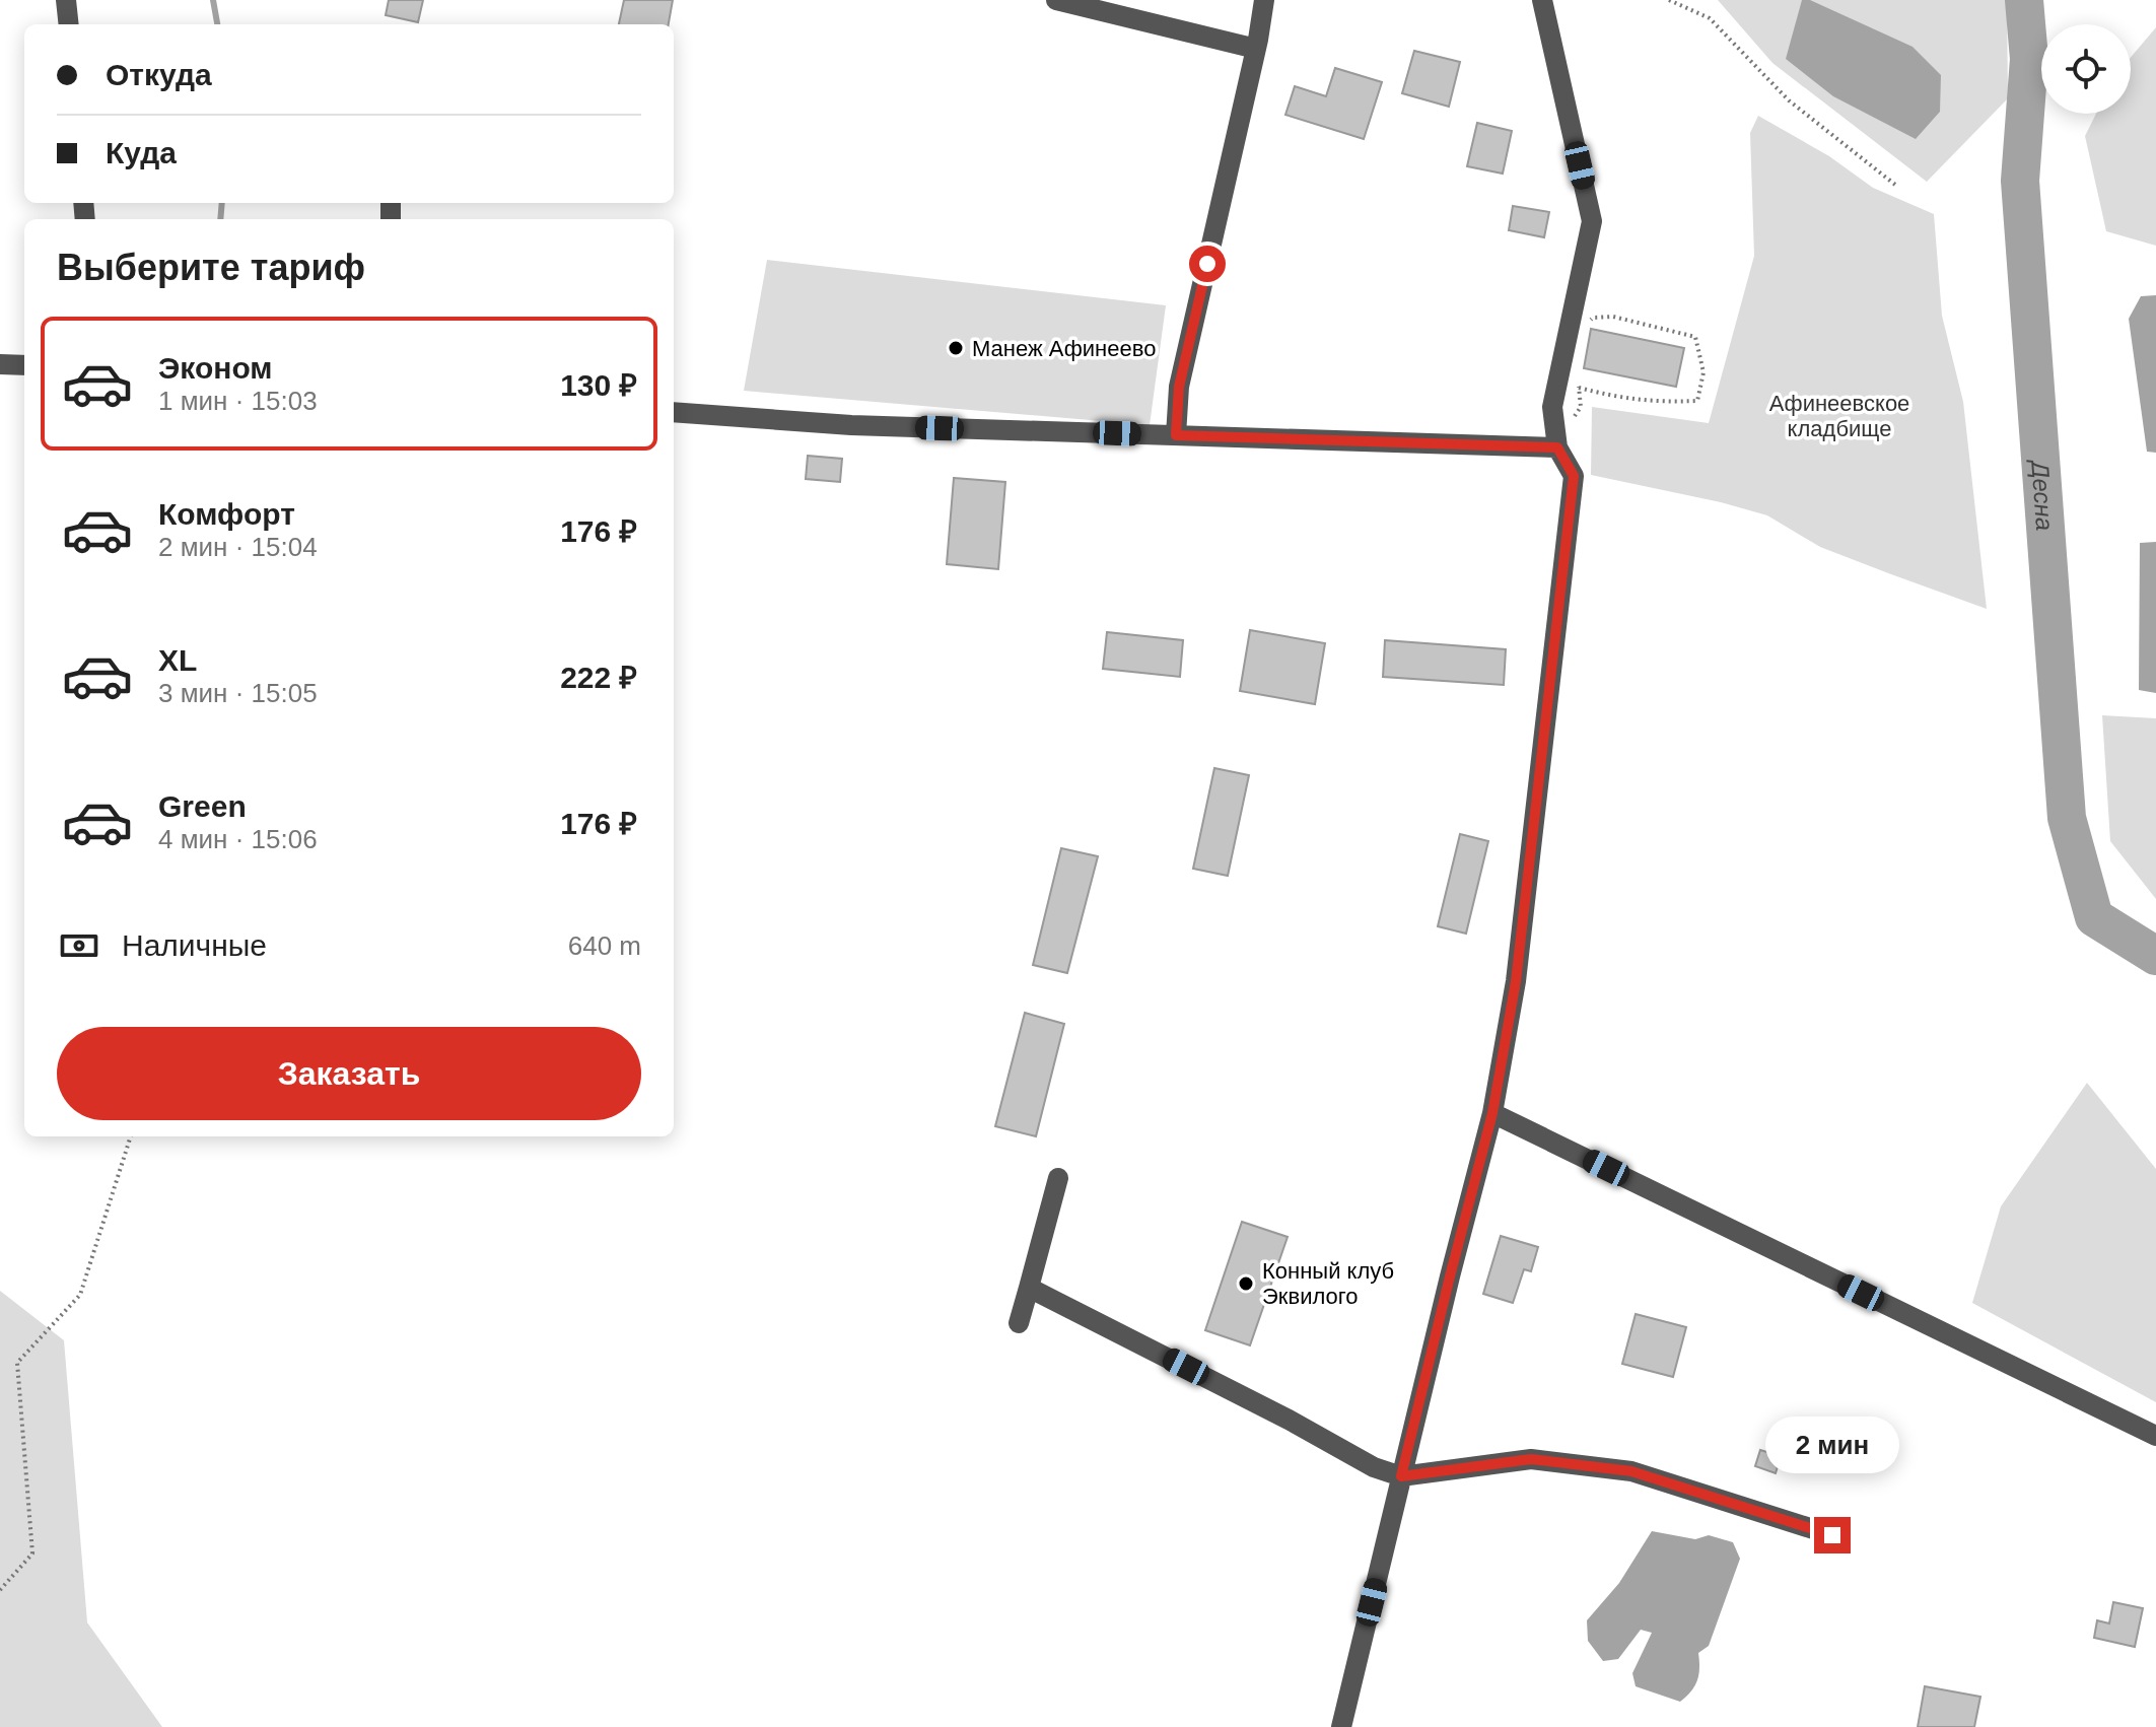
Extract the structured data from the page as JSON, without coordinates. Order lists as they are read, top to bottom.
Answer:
{
  "water": ["Десна"],
  "parks": ["Афинеевское кладбище"],
  "places": ["Манеж Афинеево", "Конный клуб Эквилого"],
  "page": {
    "banner": ["Откуда", "Куда"],
    "heading": "Выберите тариф",
    "list": [
      {
        "name": "Эконом",
        "note": "1 мин · 15:03",
        "value": "130 ₽"
      },
      {
        "name": "Комфорт",
        "note": "2 мин · 15:04",
        "value": "176 ₽"
      },
      {
        "name": "XL",
        "note": "3 мин · 15:05",
        "value": "222 ₽"
      },
      {
        "name": "Green",
        "note": "4 мин · 15:06",
        "value": "176 ₽"
      }
    ],
    "pay": ["Наличные", "640 m"],
    "buttons": "Заказать",
    "bubble": "2 мин"
  }
}
